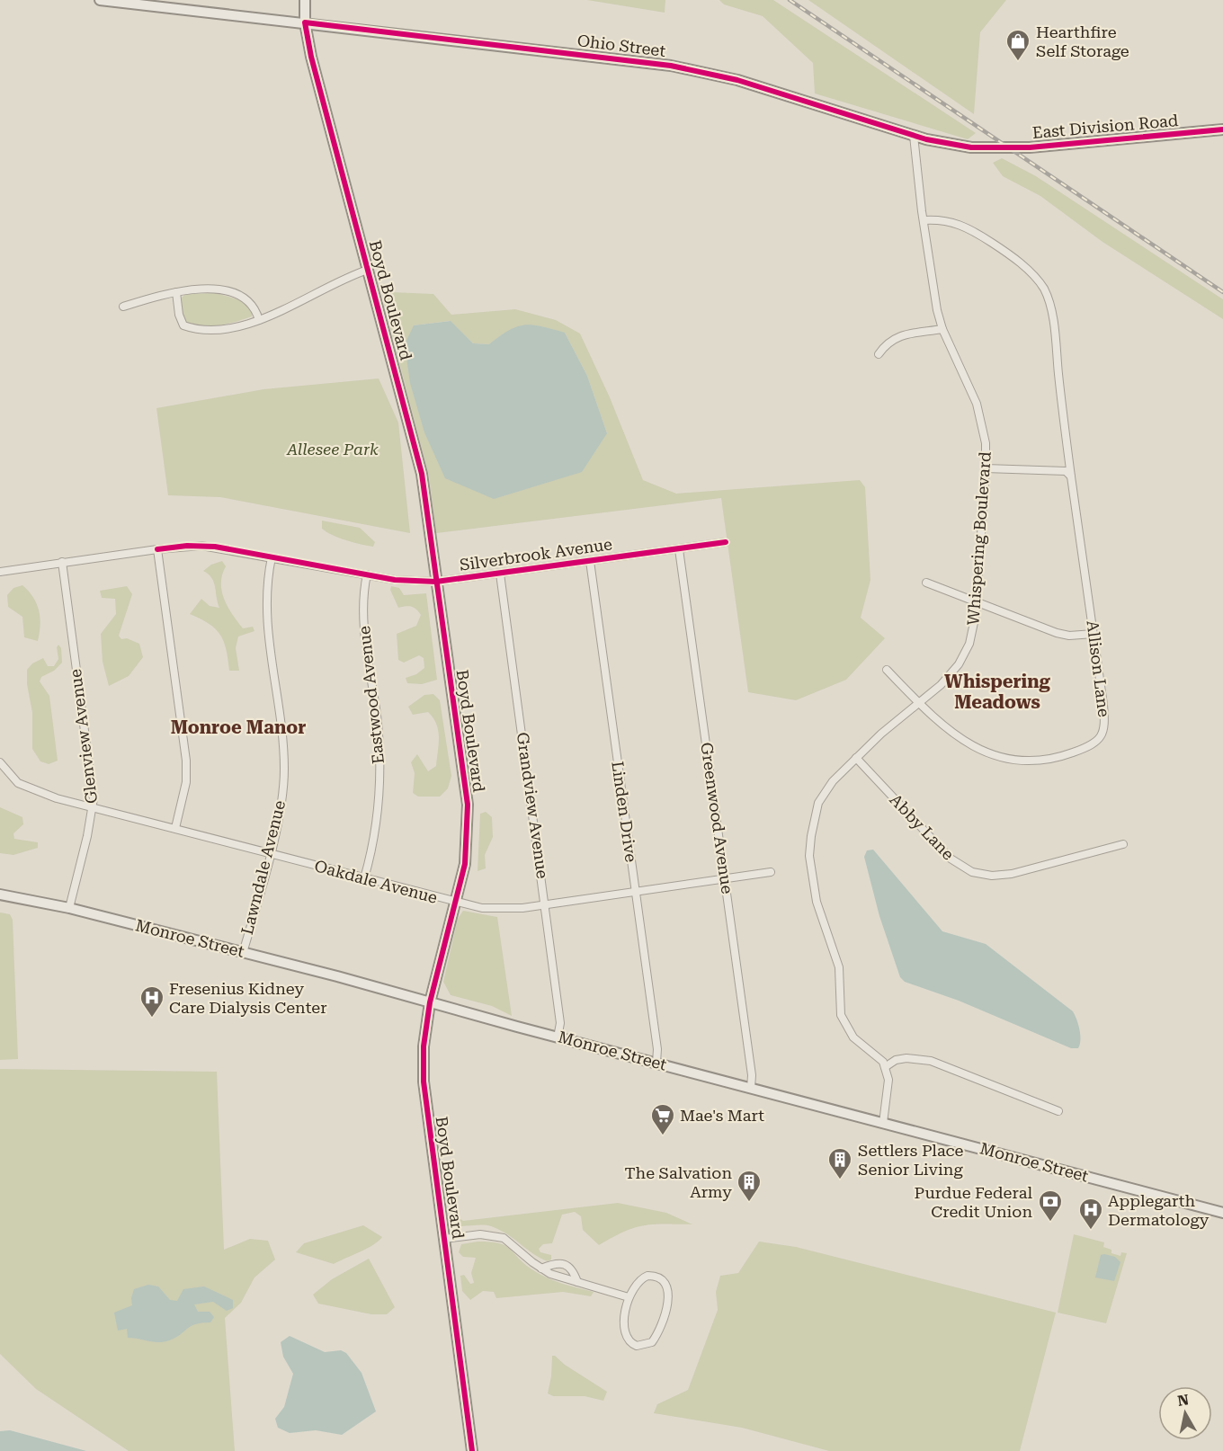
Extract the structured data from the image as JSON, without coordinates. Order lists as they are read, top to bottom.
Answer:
{
  "streets": {
    "street": [
      "Ohio Street",
      "East Division Road",
      "Boyd Boulevard",
      "Whispering Boulevard",
      "Silverbrook Avenue",
      "Allison Lane",
      "Eastwood Avenue",
      "Glenview Avenue",
      "Grandview Avenue",
      "Linden Drive",
      "Greenwood Avenue",
      "Abby Lane",
      "Lawndale Avenue",
      "Oakdale Avenue",
      "Monroe Street"
    ]
  },
  "crossings": [
    ["Ohio Street", "East Division Road"],
    ["Ohio Street", "Boyd Boulevard"],
    ["Ohio Street", "Whispering Boulevard"],
    ["Boyd Boulevard", "Silverbrook Avenue"],
    ["Boyd Boulevard", "Oakdale Avenue"],
    ["Boyd Boulevard", "Monroe Street"],
    ["Whispering Boulevard", "Allison Lane"],
    ["Whispering Boulevard", "Abby Lane"],
    ["Silverbrook Avenue", "Eastwood Avenue"],
    ["Silverbrook Avenue", "Glenview Avenue"],
    ["Silverbrook Avenue", "Grandview Avenue"],
    ["Silverbrook Avenue", "Linden Drive"],
    ["Silverbrook Avenue", "Greenwood Avenue"],
    ["Silverbrook Avenue", "Lawndale Avenue"],
    ["Eastwood Avenue", "Oakdale Avenue"],
    ["Glenview Avenue", "Oakdale Avenue"],
    ["Glenview Avenue", "Monroe Street"],
    ["Grandview Avenue", "Oakdale Avenue"],
    ["Grandview Avenue", "Monroe Street"],
    ["Linden Drive", "Oakdale Avenue"],
    ["Linden Drive", "Monroe Street"],
    ["Greenwood Avenue", "Oakdale Avenue"],
    ["Greenwood Avenue", "Monroe Street"],
    ["Lawndale Avenue", "Oakdale Avenue"],
    ["Lawndale Avenue", "Monroe Street"]
  ],
  "districts": ["Whispering Meadows", "Monroe Manor"],
  "parks": ["Allesee Park"],
  "places": {
    "shop": ["Hearthfire Self Storage"],
    "hospital": ["Fresenius Kidney Care Dialysis Center", "Applegarth Dermatology"],
    "supermarket": ["Mae's Mart"],
    "building": ["Settlers Place Senior Living", "The Salvation Army"],
    "bank": ["Purdue Federal Credit Union"]
  },
  "north": "top"
}
